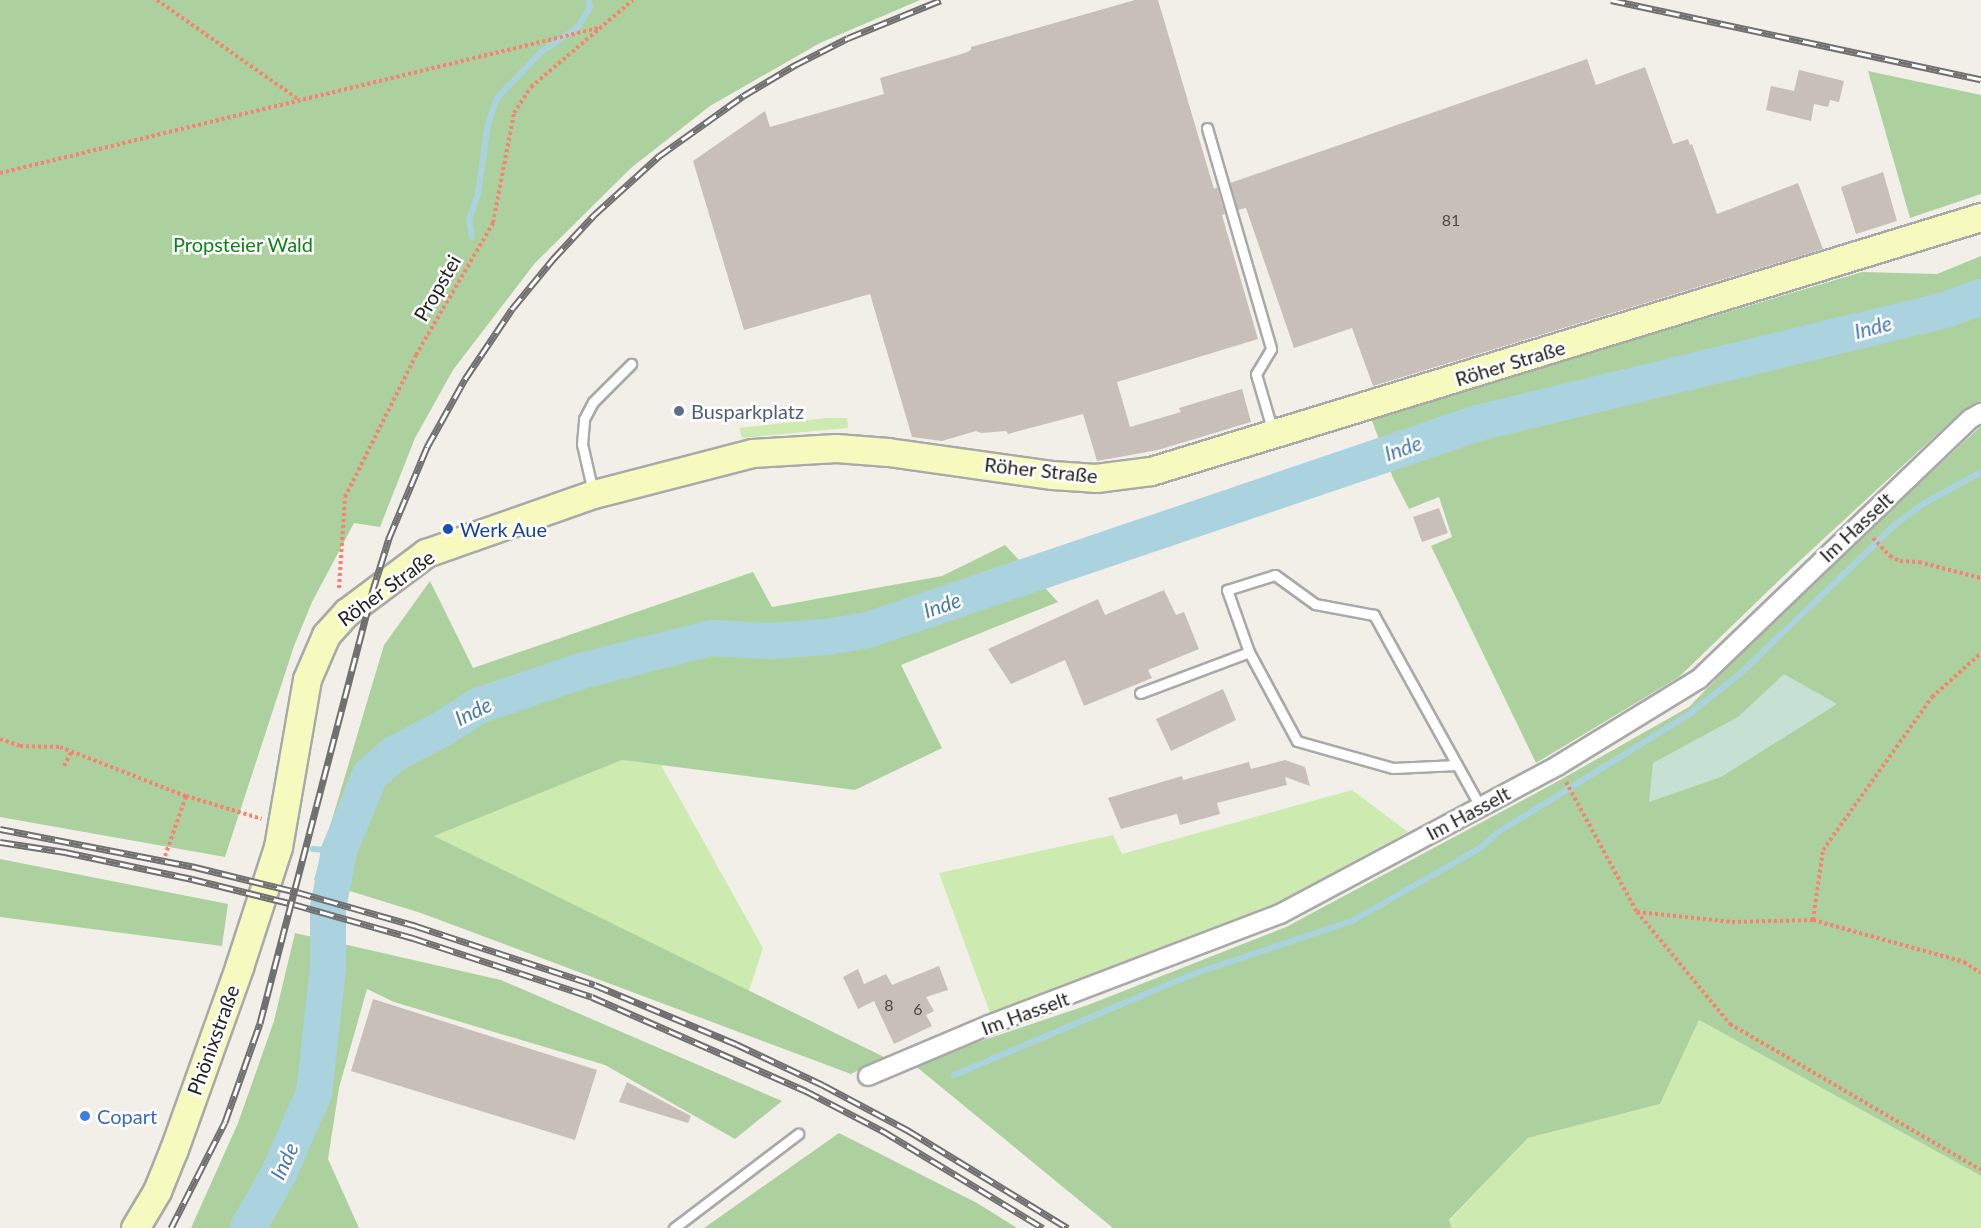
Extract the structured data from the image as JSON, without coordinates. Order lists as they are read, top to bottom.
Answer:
{
  "streets": {
    "main road": ["Röher Straße", "Phönixstraße"],
    "street": ["Im Hasselt"],
    "path": ["Propstei"]
  },
  "crossings": [
    ["Röher Straße", "Phönixstraße"]
  ],
  "water": ["Inde"],
  "parks": ["Propsteier Wald"],
  "places": ["Busparkplatz", "Werk Aue", "Copart"],
  "house_numbers": ["81", "8", "6"]
}
